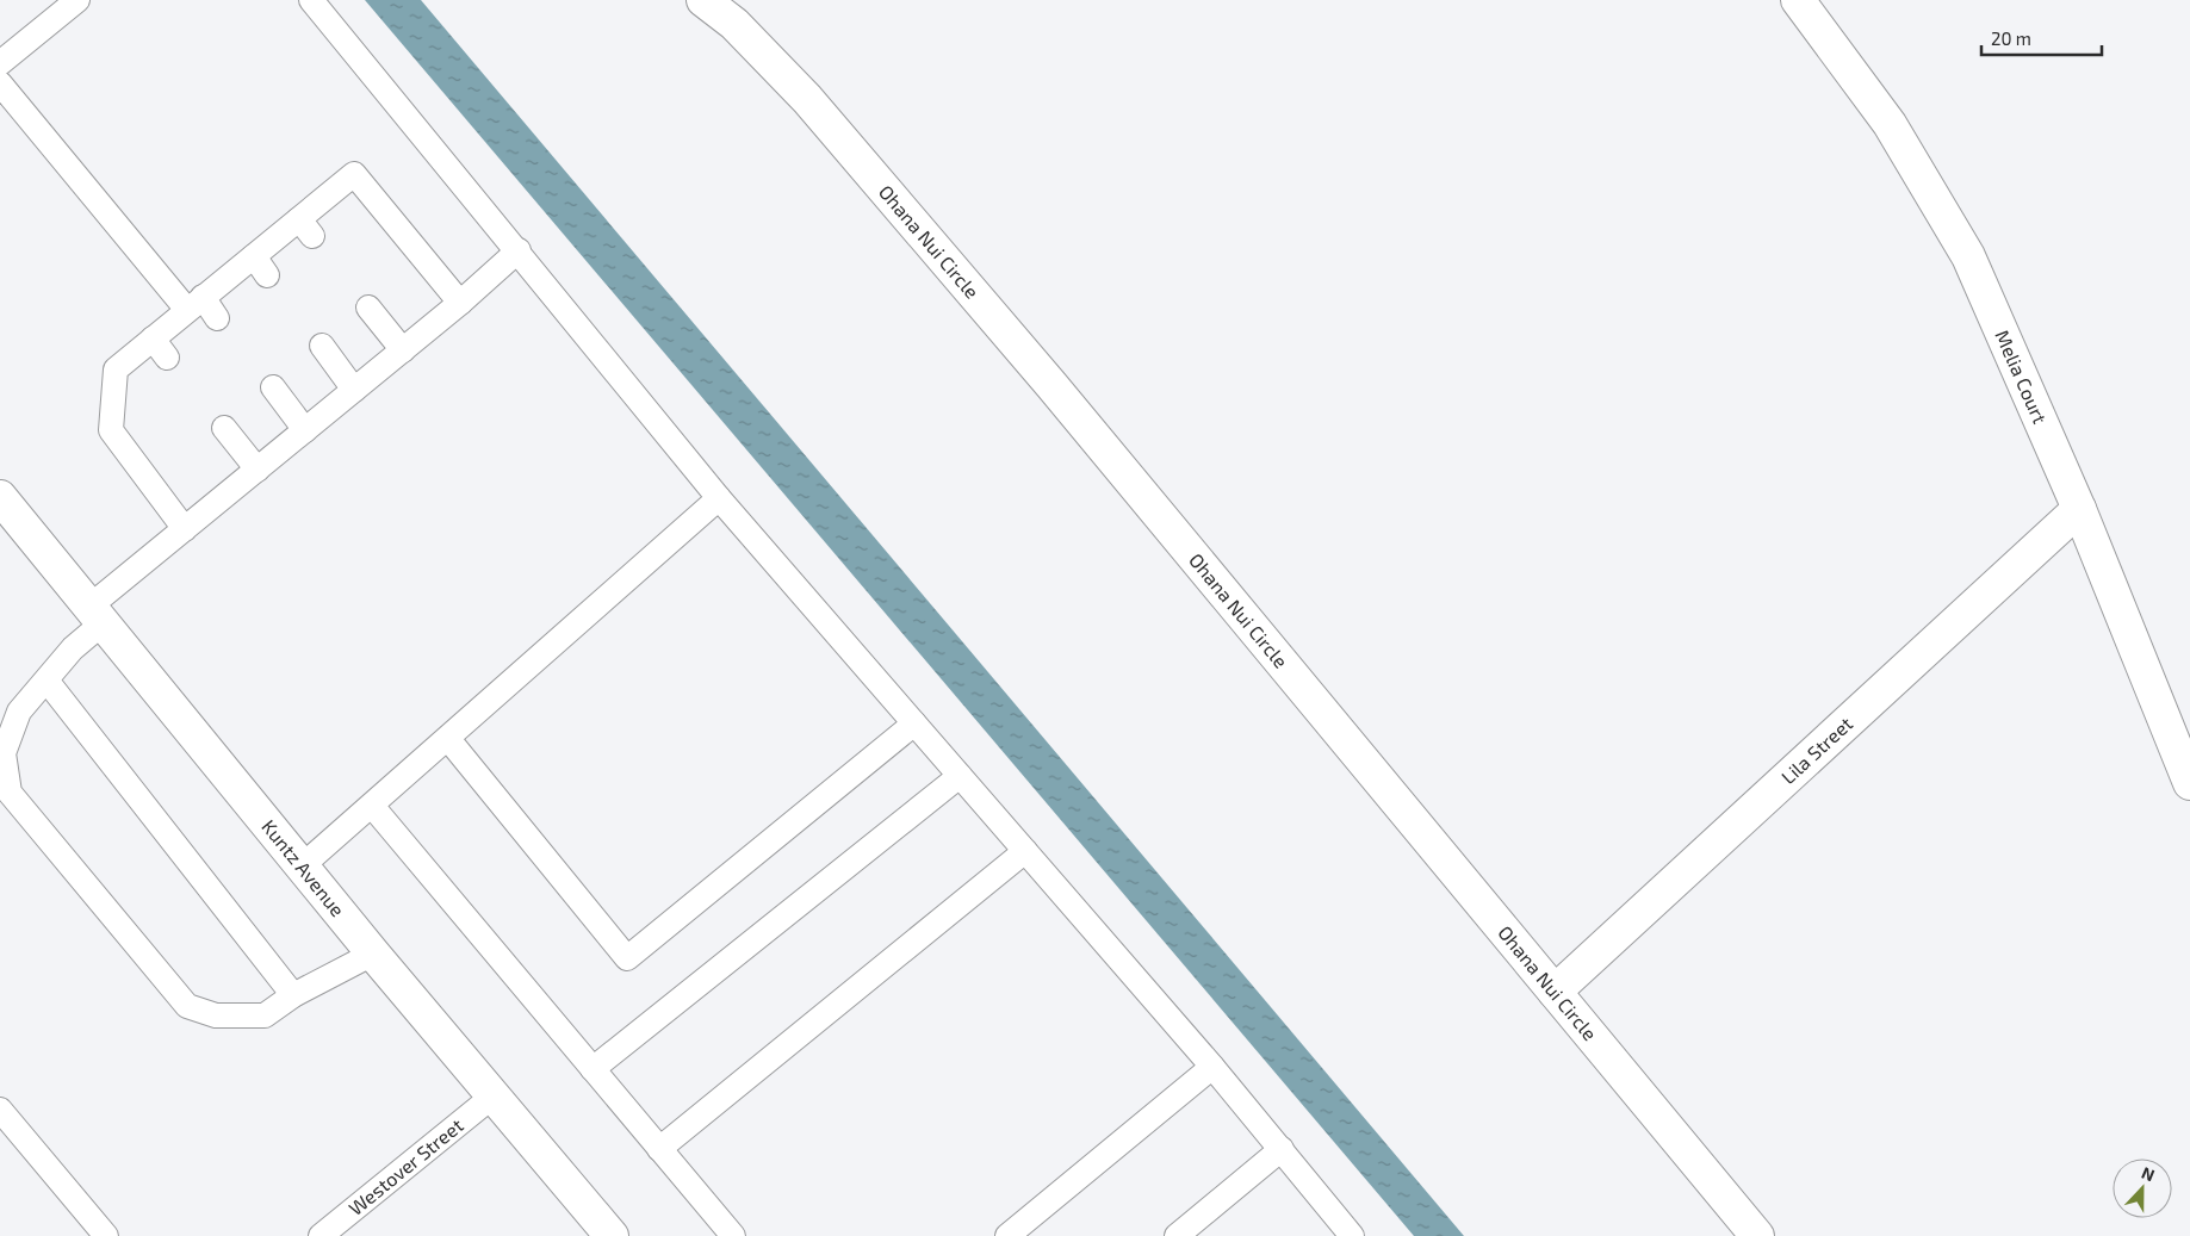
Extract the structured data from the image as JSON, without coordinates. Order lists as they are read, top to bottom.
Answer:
{
  "streets": {
    "street": [
      "Ohana Nui Circle",
      "Melia Court",
      "Lila Street",
      "Kuntz Avenue"
    ],
    "lane": ["Westover Street"]
  },
  "crossings": [
    ["Ohana Nui Circle", "Lila Street"],
    ["Melia Court", "Lila Street"],
    ["Kuntz Avenue", "Westover Street"]
  ],
  "scale_bar": "20 m",
  "north": "top"
}
